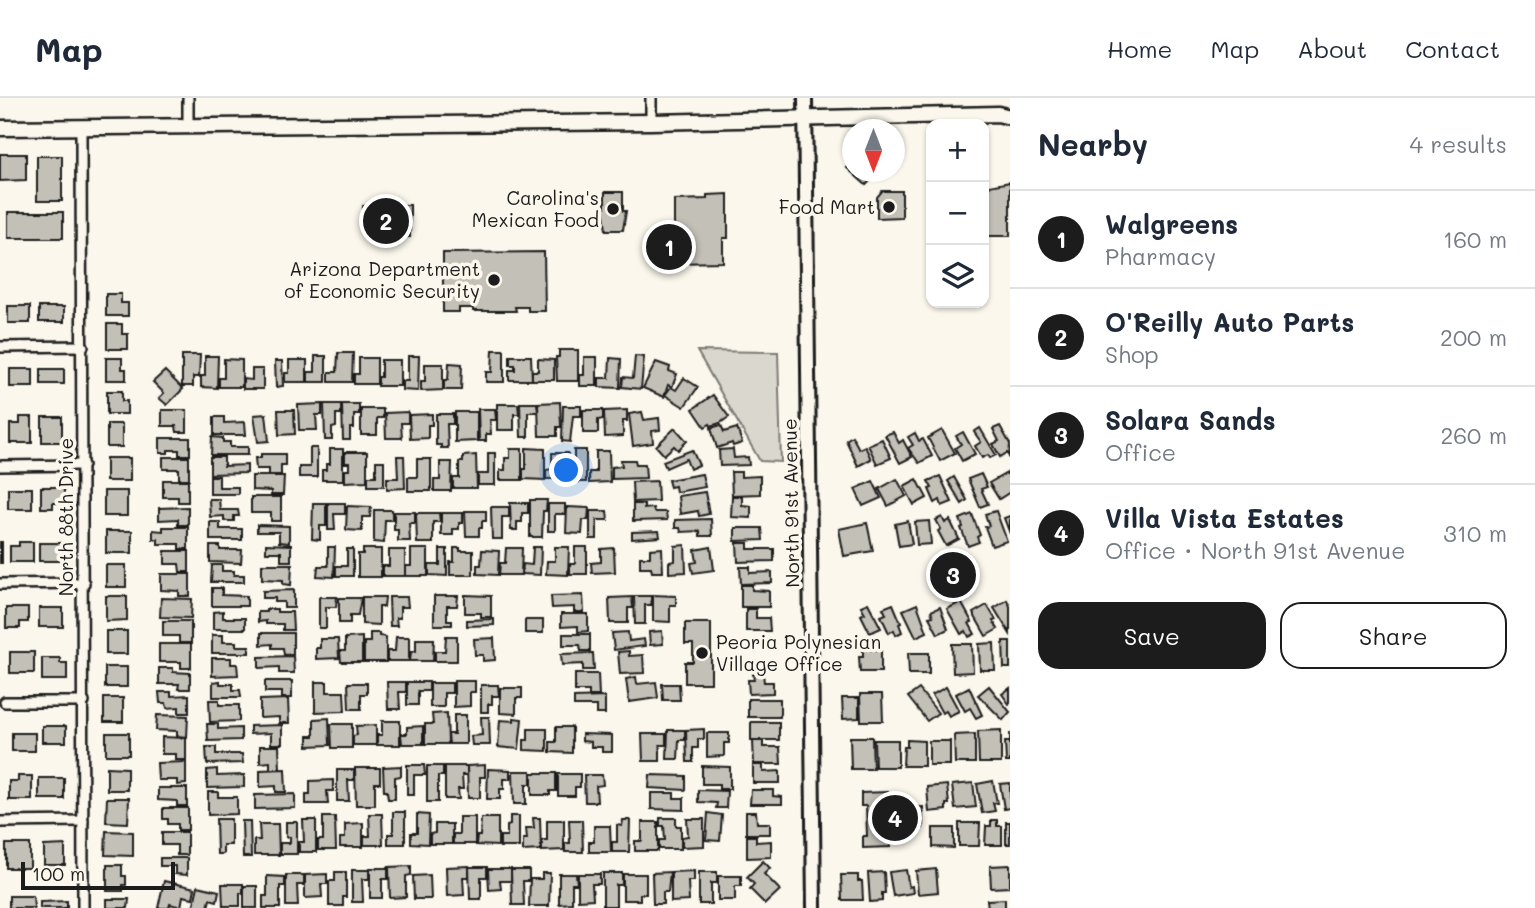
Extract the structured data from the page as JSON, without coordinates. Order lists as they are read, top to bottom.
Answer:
{
  "streets": {
    "main road": ["North 91st Avenue"],
    "street": ["North 88th Drive"]
  },
  "places": [
    "Food Mart",
    "Carolina's Mexican Food",
    "Arizona Department of Economic Security",
    "Peoria Polynesian Village Office"
  ],
  "scale_bar": "100 m",
  "north": "bottom",
  "page": {
    "header": "Map",
    "nav": [
      "Home",
      "Map",
      "About",
      "Contact"
    ],
    "heading": ["Nearby", "4 results"],
    "map_buttons": ["+", "−"],
    "list": [
      {
        "mark": "1",
        "name": "Walgreens",
        "note": "Pharmacy",
        "value": "160 m"
      },
      {
        "mark": "2",
        "name": "O'Reilly Auto Parts",
        "note": "Shop",
        "value": "200 m"
      },
      {
        "mark": "3",
        "name": "Solara Sands",
        "note": "Office",
        "value": "260 m"
      },
      {
        "mark": "4",
        "name": "Villa Vista Estates",
        "note": "Office · North 91st Avenue",
        "value": "310 m"
      }
    ],
    "pins": [
      "2",
      "1",
      "3",
      "4"
    ],
    "buttons": ["Save", "Share"],
    "scale": "100 m"
  }
}
